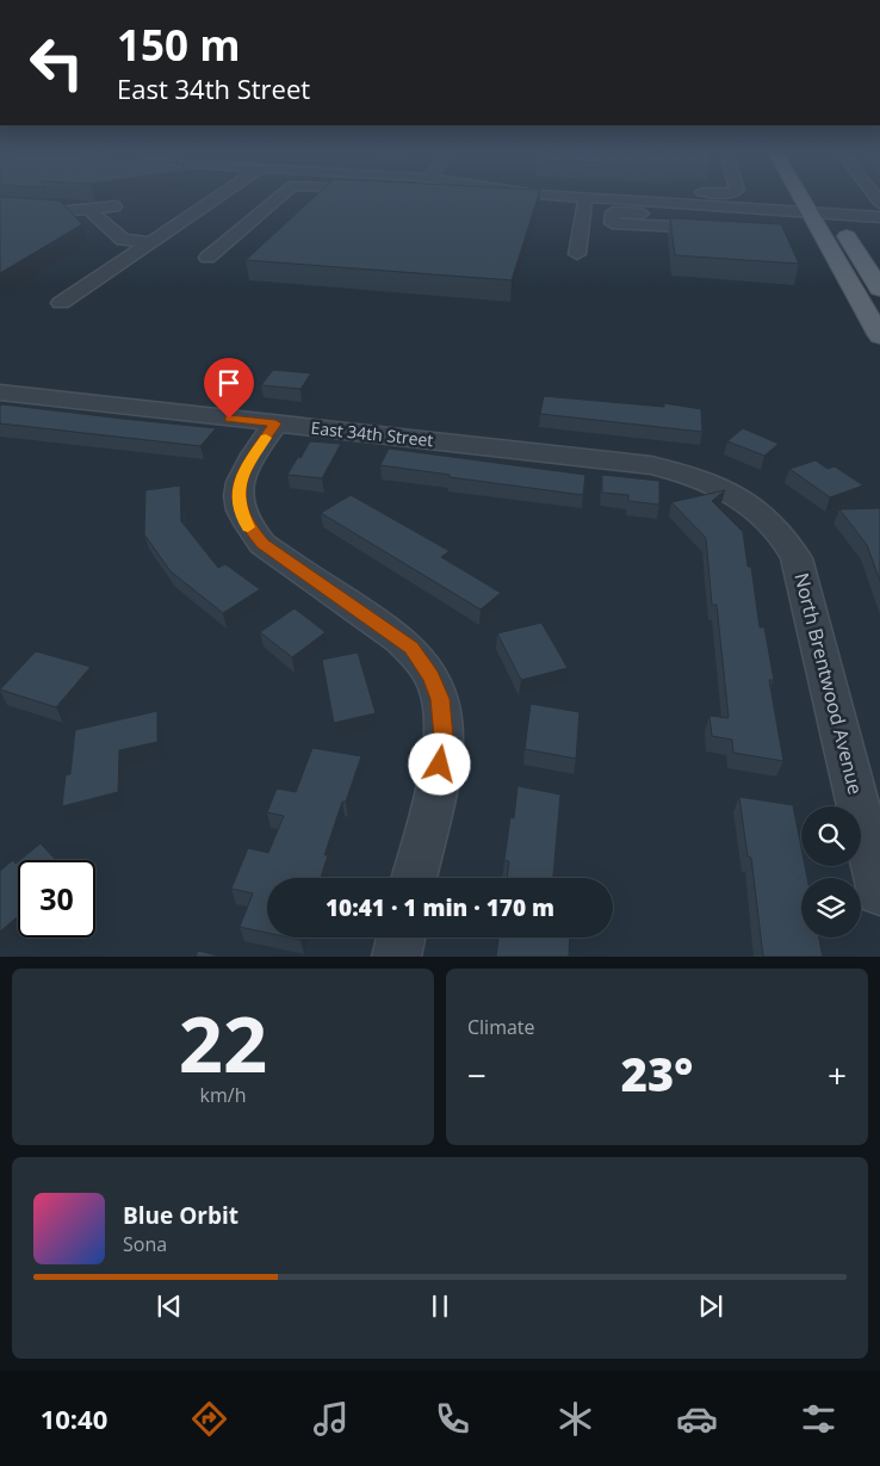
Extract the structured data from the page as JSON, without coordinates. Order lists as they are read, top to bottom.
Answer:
{
  "streets": {
    "street": ["East 34th Street", "North Brentwood Avenue"]
  },
  "crossings": [
    ["East 34th Street", "North Brentwood Avenue"]
  ],
  "page": {
    "turn": ["150 m", "East 34th Street"],
    "limit": "30",
    "trip": "10:41 · 1 min · 170 m",
    "tile": [
      ["22", "km/h"],
      "Climate"
    ],
    "heat": ["−", "23°", "+"],
    "song": ["Blue Orbit", "Sona"],
    "tabs": "10:40"
  }
}
